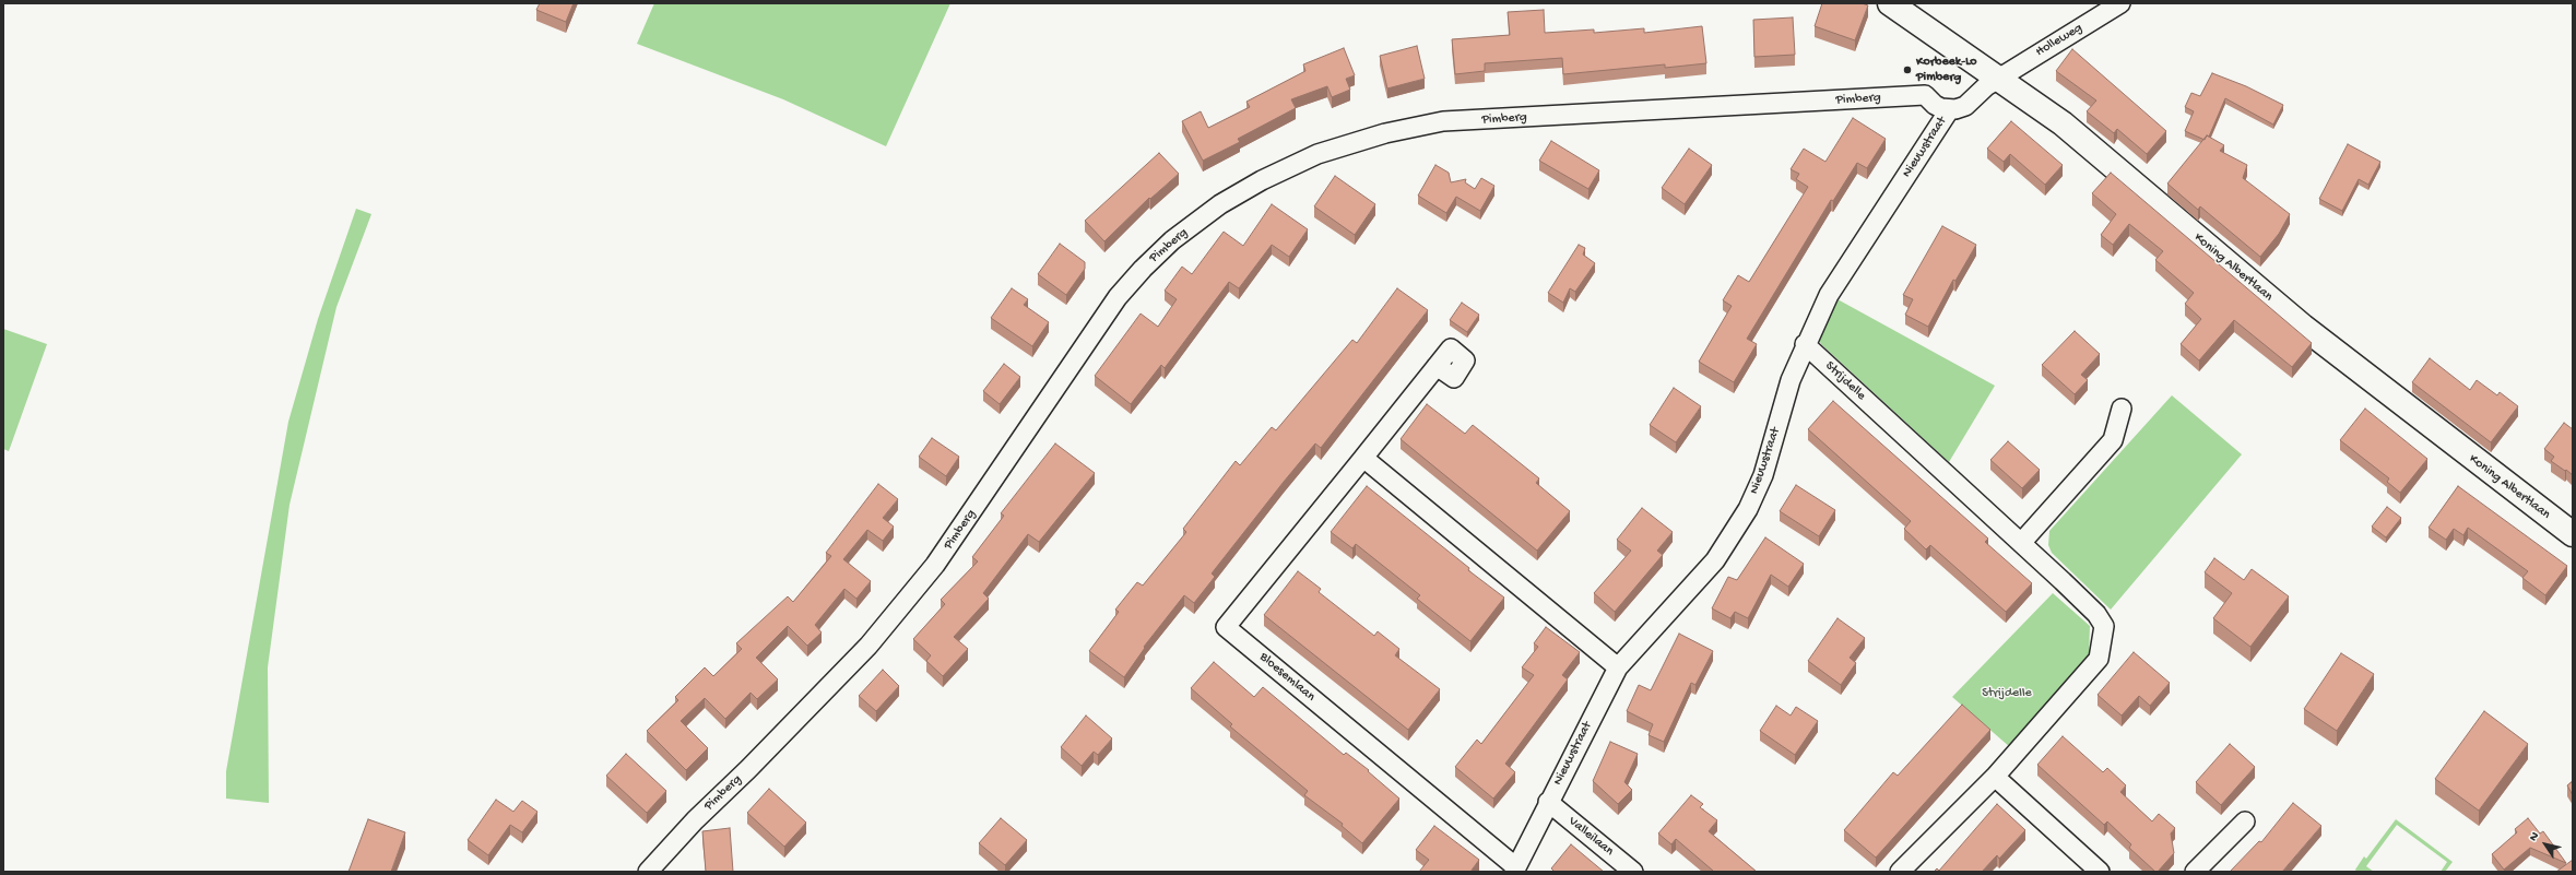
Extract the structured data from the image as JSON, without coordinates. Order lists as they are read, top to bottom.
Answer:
{
  "streets": {
    "street": [
      "Holleweg",
      "Pimberg",
      "Nieuwstraat",
      "Koning Albertlaan",
      "Strijdelle",
      "Bloesemlaan",
      "Valleilaan"
    ]
  },
  "crossings": [
    ["Holleweg", "Nieuwstraat"],
    ["Holleweg", "Koning Albertlaan"],
    ["Pimberg", "Nieuwstraat"],
    ["Nieuwstraat", "Koning Albertlaan"],
    ["Nieuwstraat", "Strijdelle"],
    ["Nieuwstraat", "Bloesemlaan"],
    ["Nieuwstraat", "Valleilaan"]
  ],
  "parks": ["Strijdelle"],
  "places": ["Korbeek-Lo Pimberg"],
  "north": "top left"
}
